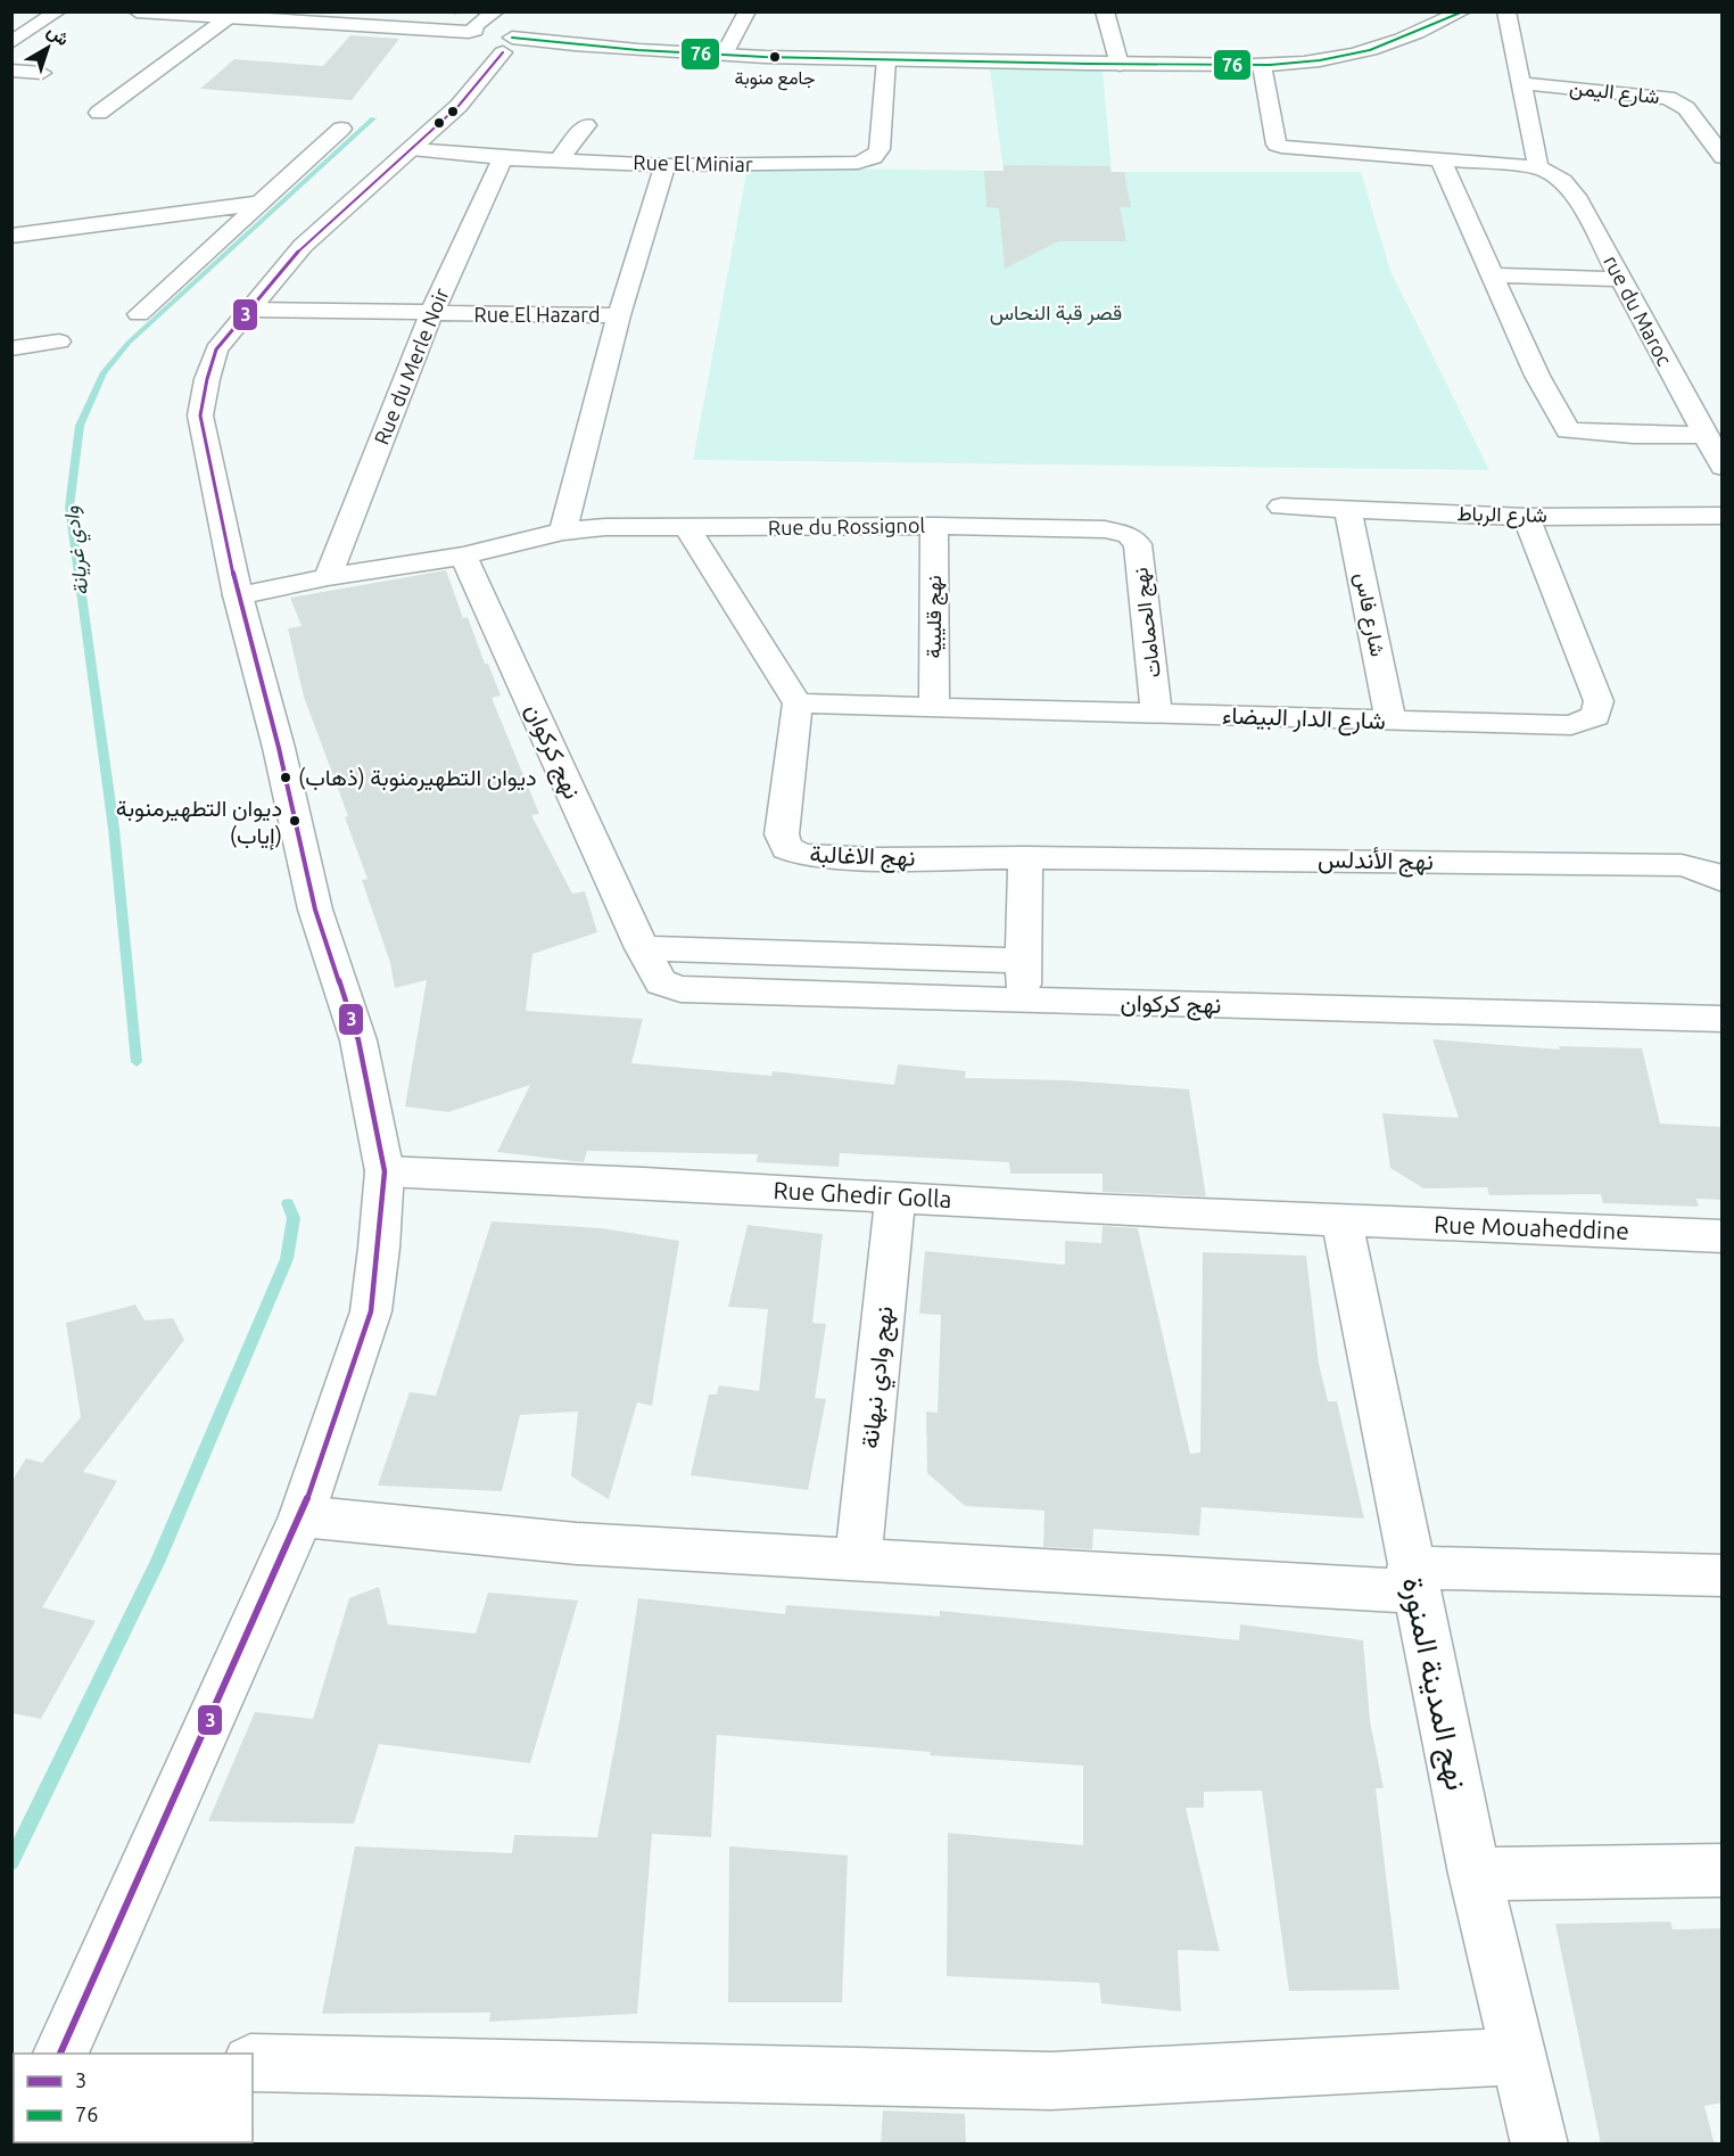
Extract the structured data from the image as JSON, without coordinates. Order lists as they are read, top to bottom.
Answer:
{
  "streets": {
    "street": [
      "شارع اليمن",
      "Rue El Miniar",
      "rue du Maroc",
      "Rue El Hazard",
      "Rue du Merle Noir",
      "شارع الرباط",
      "Rue du Rossignol",
      "شارع فاس",
      "نهج قليبية",
      "نهج الحمامات",
      "شارع الدار البيضاء",
      "نهج كركوان",
      "نهج الاغالبة",
      "نهج الأندلس",
      "Rue Ghedir Golla",
      "Rue Mouaheddine",
      "نهج وادي نبهانة",
      "نهج المدينة المنورة"
    ]
  },
  "crossings": [
    ["Rue El Miniar", "Rue du Merle Noir"],
    ["Rue El Hazard", "Rue du Merle Noir"],
    ["Rue du Merle Noir", "Rue du Rossignol"],
    ["شارع الرباط", "شارع فاس"],
    ["شارع الرباط", "شارع الدار البيضاء"],
    ["Rue du Rossignol", "نهج قليبية"],
    ["Rue du Rossignol", "نهج الحمامات"],
    ["Rue du Rossignol", "نهج كركوان"],
    ["شارع فاس", "شارع الدار البيضاء"],
    ["نهج قليبية", "شارع الدار البيضاء"],
    ["نهج الحمامات", "شارع الدار البيضاء"],
    ["شارع الدار البيضاء", "نهج الاغالبة"],
    ["نهج الاغالبة", "نهج الأندلس"],
    ["Rue Ghedir Golla", "Rue Mouaheddine"],
    ["Rue Ghedir Golla", "نهج وادي نبهانة"],
    ["Rue Ghedir Golla", "نهج المدينة المنورة"],
    ["Rue Mouaheddine", "نهج المدينة المنورة"]
  ],
  "water": ["وادي غريانة"],
  "parks": ["قصر قبة النحاس"],
  "places": ["جامع منوبة", "ديوان التطهيرمنوبة (ذهاب)", "ديوان التطهيرمنوبة (إياب)"],
  "lines": ["transit line 76", "transit line 3"],
  "legend": ["3", "76"],
  "north": "top right"
}
